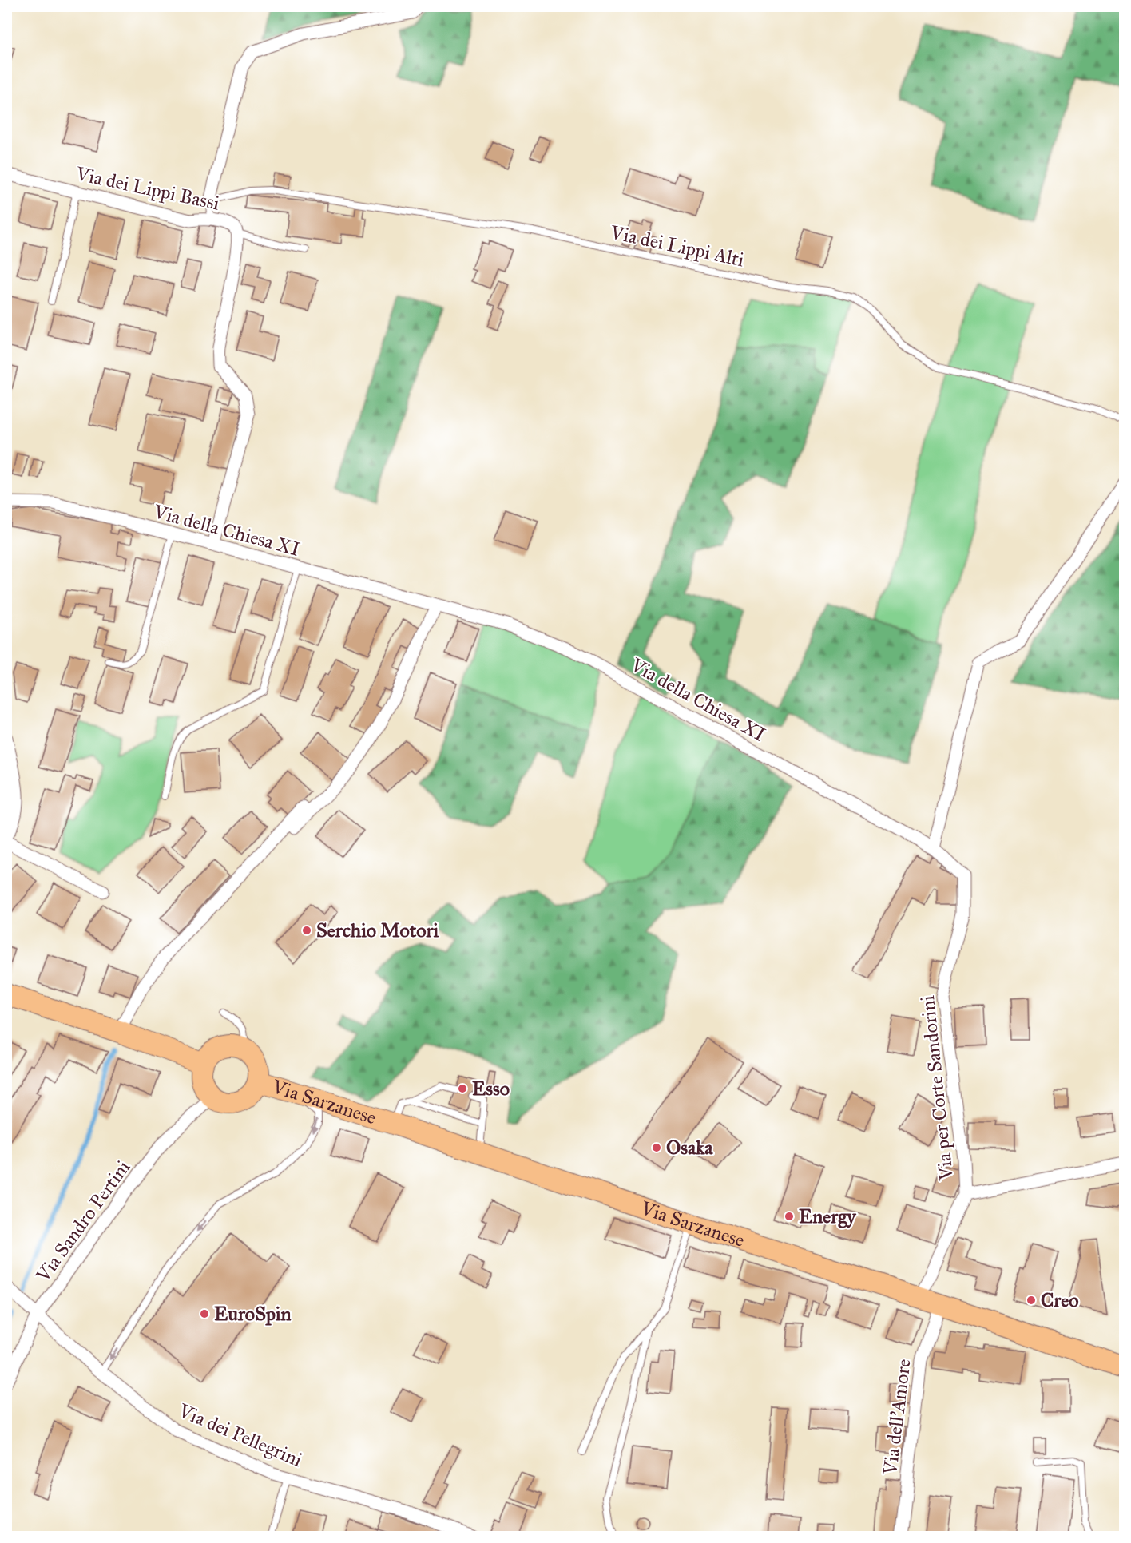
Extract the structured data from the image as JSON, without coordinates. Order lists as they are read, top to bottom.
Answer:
{
  "streets": {
    "main road": ["Via Sarzanese"],
    "street": [
      "Via dei Lippi Bassi",
      "Via della Chiesa XI",
      "Via per Corte Sandorini",
      "Via Sandro Pertini",
      "Via dell'Amore",
      "Via dei Pellegrini"
    ],
    "lane": ["Via dei Lippi Alti"]
  },
  "crossings": [
    ["Via dei Lippi Bassi", "Via della Chiesa XI"],
    ["Via della Chiesa XI", "Via per Corte Sandorini"],
    ["Via per Corte Sandorini", "Via Sarzanese"],
    ["Via Sarzanese", "Via Sandro Pertini"],
    ["Via Sarzanese", "Via dell'Amore"],
    ["Via Sandro Pertini", "Via dei Pellegrini"]
  ],
  "places": [
    "Serchio Motori",
    "Esso",
    "Osaka",
    "Energy",
    "Creo",
    "EuroSpin"
  ]
}
